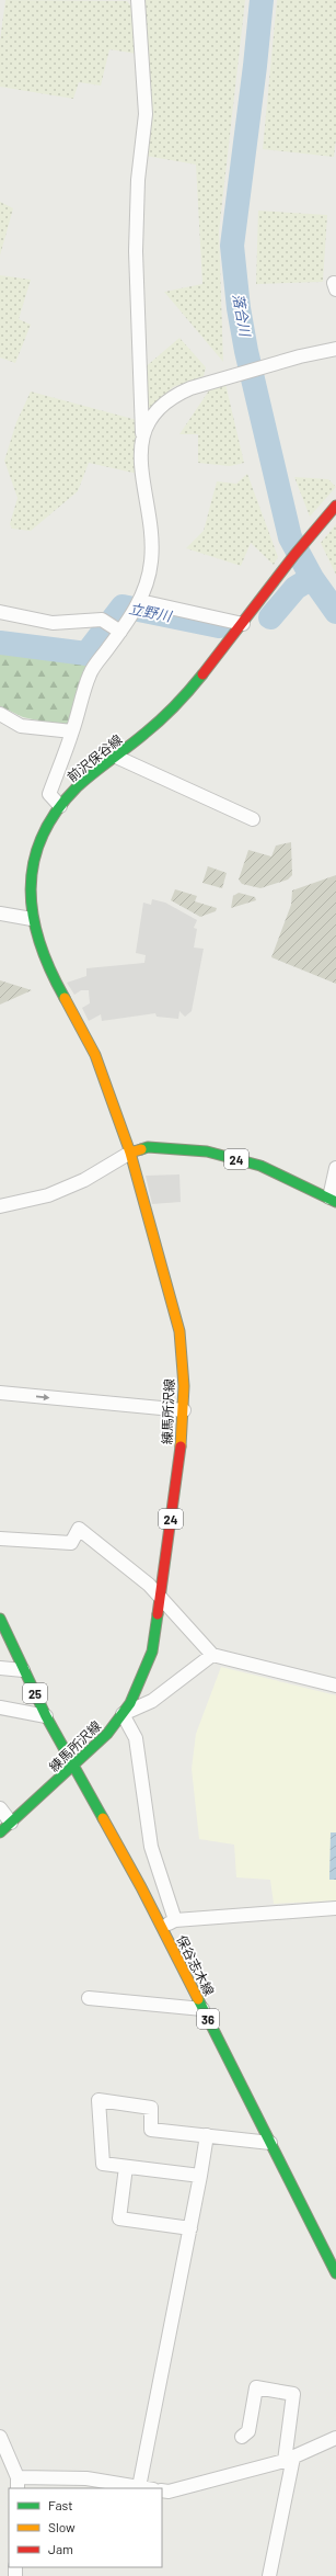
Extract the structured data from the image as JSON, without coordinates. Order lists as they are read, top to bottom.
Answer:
{
  "streets": {
    "main road": [
      "前沢保谷線",
      "24",
      "練馬所沢線",
      "25",
      "保谷志木線",
      "36"
    ]
  },
  "crossings": [
    ["前沢保谷線", "24"],
    ["前沢保谷線", "練馬所沢線"],
    ["24", "練馬所沢線"],
    ["練馬所沢線", "25"],
    ["練馬所沢線", "保谷志木線"],
    ["25", "保谷志木線"]
  ],
  "water": ["落合川", "立野川"],
  "legend": ["Fast", "Slow", "Jam"]
}
